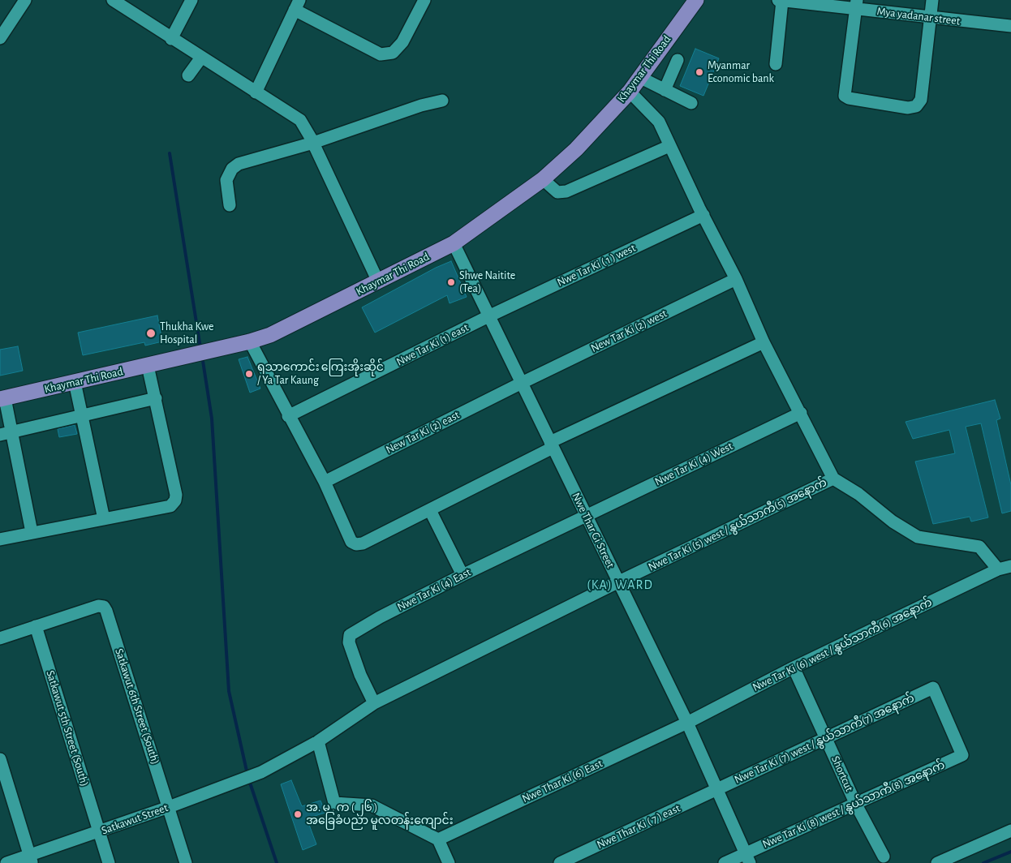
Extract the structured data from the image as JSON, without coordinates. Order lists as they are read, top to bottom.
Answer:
{
  "streets": {
    "main road": ["Khaymar Thi Road"],
    "street": [
      "Mya yadanar street",
      "Nwe Tar Ki ( 1 ) west",
      "New Tar Ki (2) west",
      "Nwe Tar Ki (1) east",
      "New Tar Ki (2) east",
      "Nwe Tar Ki (4) West",
      "Nwe Tar Ki (5) west / နွယ်သာကီ(5) အနောက်",
      "Nwe Thar Gi Street",
      "Nwe Tar Ki (4) East",
      "Nwe Tar Ki (6) west / နွယ်သာကီ(6) အနောက်",
      "Satkawut 6th Street (South)",
      "Satkawut 5th Street (South)",
      "Nwe Tar Ki (7) west / နွယ်သာကီ(7) အနောက်",
      "Shortcut",
      "Nwe Thar Ki (6) East",
      "Nwe Tar Ki (8) west / နွယ်သာကီ(8) အနောက်",
      "Satkawut Street",
      "Nwe Thar Ki ( 7 ) east"
    ]
  },
  "crossings": [
    ["Khaymar Thi Road", "Nwe Thar Gi Street"],
    ["Nwe Tar Ki ( 1 ) west", "Nwe Tar Ki (1) east"],
    ["Nwe Tar Ki ( 1 ) west", "Nwe Thar Gi Street"],
    ["New Tar Ki (2) west", "New Tar Ki (2) east"],
    ["New Tar Ki (2) west", "Nwe Thar Gi Street"],
    ["Nwe Tar Ki (1) east", "Nwe Thar Gi Street"],
    ["New Tar Ki (2) east", "Nwe Thar Gi Street"],
    ["Nwe Tar Ki (4) West", "Nwe Thar Gi Street"],
    ["Nwe Tar Ki (4) West", "Nwe Tar Ki (4) East"],
    ["Nwe Tar Ki (5) west / နွယ်သာကီ(5) အနောက်", "Nwe Thar Gi Street"],
    ["Nwe Tar Ki (5) west / နွယ်သာကီ(5) အနောက်", "Nwe Tar Ki (4) East"],
    ["Nwe Tar Ki (5) west / နွယ်သာကီ(5) အနောက်", "Satkawut Street"],
    ["Nwe Thar Gi Street", "Nwe Tar Ki (4) East"],
    ["Nwe Thar Gi Street", "Nwe Tar Ki (6) west / နွယ်သာကီ(6) အနောက်"],
    ["Nwe Thar Gi Street", "Nwe Tar Ki (7) west / နွယ်သာကီ(7) အနောက်"],
    ["Nwe Thar Gi Street", "Nwe Thar Ki (6) East"],
    ["Nwe Thar Gi Street", "Nwe Tar Ki (8) west / နွယ်သာကီ(8) အနောက်"],
    ["Nwe Thar Gi Street", "Nwe Thar Ki ( 7 ) east"],
    ["Nwe Tar Ki (4) East", "Satkawut Street"],
    ["Nwe Tar Ki (6) west / နွယ်သာကီ(6) အနောက်", "Shortcut"],
    ["Nwe Tar Ki (6) west / နွယ်သာကီ(6) အနောက်", "Nwe Thar Ki (6) East"],
    ["Satkawut 6th Street (South)", "Satkawut 5th Street (South)"],
    ["Satkawut 6th Street (South)", "Satkawut Street"],
    ["Satkawut 5th Street (South)", "Satkawut Street"],
    ["Nwe Tar Ki (7) west / နွယ်သာကီ(7) အနောက်", "Shortcut"],
    ["Nwe Tar Ki (7) west / နွယ်သာကီ(7) အနောက်", "Nwe Tar Ki (8) west / နွယ်သာကီ(8) အနောက်"],
    ["Nwe Tar Ki (7) west / နွယ်သာကီ(7) အနောက်", "Nwe Thar Ki ( 7 ) east"],
    ["Shortcut", "Nwe Tar Ki (8) west / နွယ်သာကီ(8) အနောက်"]
  ],
  "districts": ["(KA) WARD"],
  "places": [
    "Myanmar Economic bank",
    "Shwe Naitite (Tea)",
    "Thukha Kwe Hospital",
    "ရသာကောင်း ကြေးအိုးဆိုင် / Ya Tar Kaung",
    "အ. မ . က ( ၂၆ ) အခြေခံပညာ မူလတန်းကျောင်း"
  ]
}
